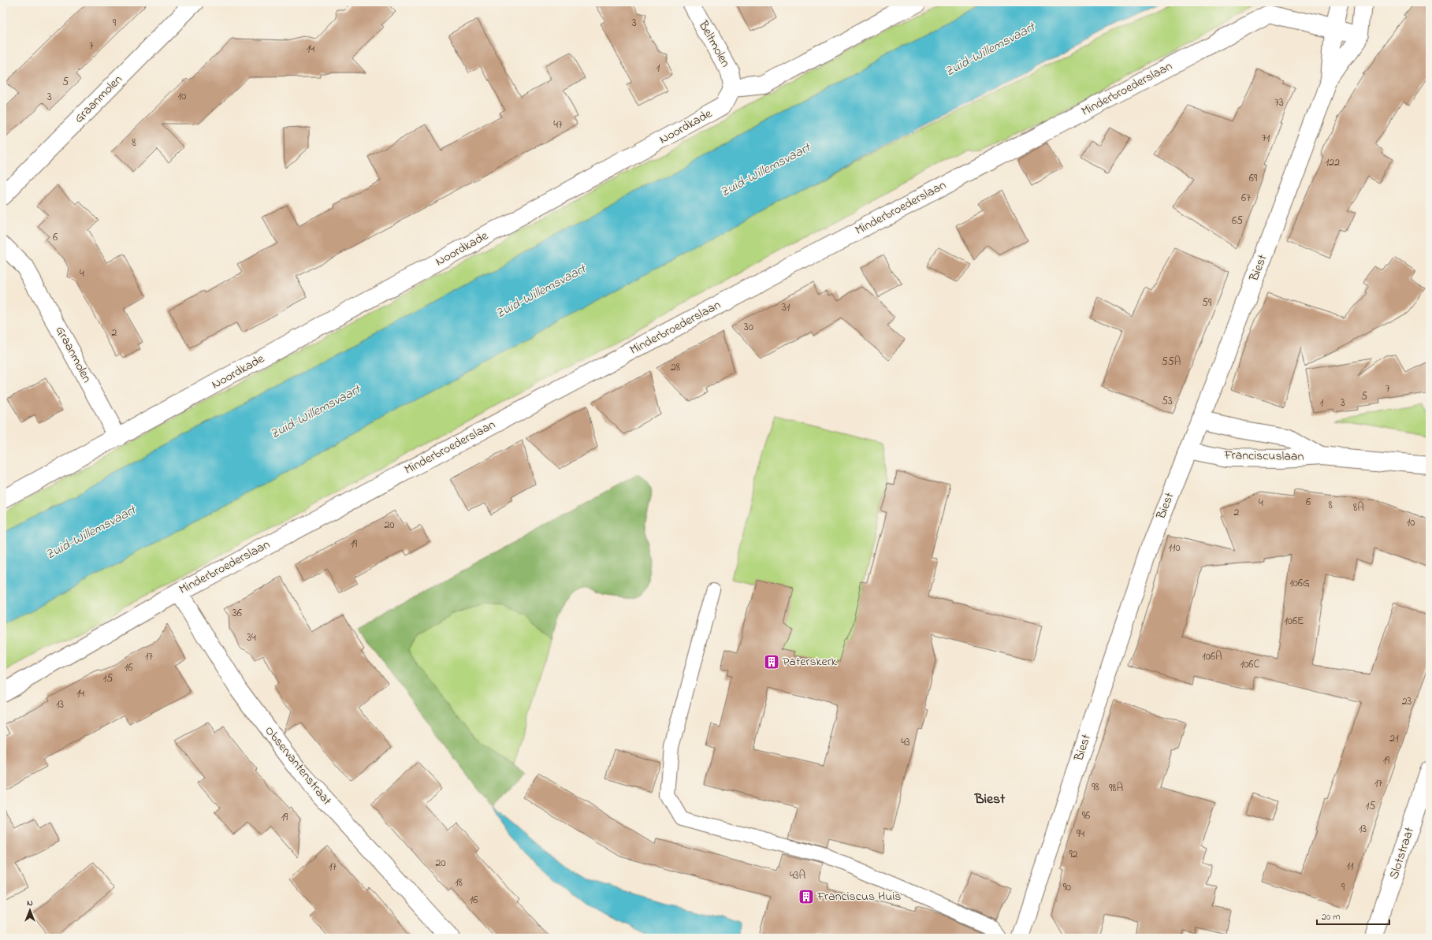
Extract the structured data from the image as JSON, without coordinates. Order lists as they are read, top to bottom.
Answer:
{
  "streets": {
    "street": [
      "Beltmolen",
      "Minderbroederslaan",
      "Graanmolen",
      "Noordkade",
      "Biest",
      "Franciscuslaan",
      "Observantenstraat",
      "Slotstraat"
    ]
  },
  "crossings": [
    ["Beltmolen", "Noordkade"],
    ["Minderbroederslaan", "Biest"],
    ["Minderbroederslaan", "Observantenstraat"],
    ["Graanmolen", "Noordkade"],
    ["Biest", "Franciscuslaan"]
  ],
  "districts": ["Biest"],
  "water": ["Zuid-Willemsvaart"],
  "places": {
    "building": ["Paterskerk", "Franciscus Huis"]
  },
  "house_numbers": [
    "9",
    "3",
    "7",
    "14",
    "1",
    "5",
    "10",
    "3",
    "73",
    "47",
    "71",
    "8",
    "122",
    "69",
    "67",
    "65",
    "6",
    "4",
    "59",
    "31",
    "30",
    "2",
    "55A",
    "28",
    "7",
    "5",
    "53",
    "1",
    "3",
    "6",
    "4",
    "8",
    "8A",
    "2",
    "10",
    "20",
    "19",
    "110",
    "106G",
    "36",
    "106E",
    "34",
    "17",
    "106A",
    "106C",
    "16",
    "15",
    "14",
    "23",
    "13",
    "21",
    "43",
    "19",
    "17",
    "98",
    "98A",
    "15",
    "96",
    "19",
    "13",
    "94",
    "92",
    "20",
    "11",
    "17",
    "43A",
    "18",
    "90",
    "9",
    "16"
  ],
  "scale_bar": "20 m",
  "north": "top"
}
